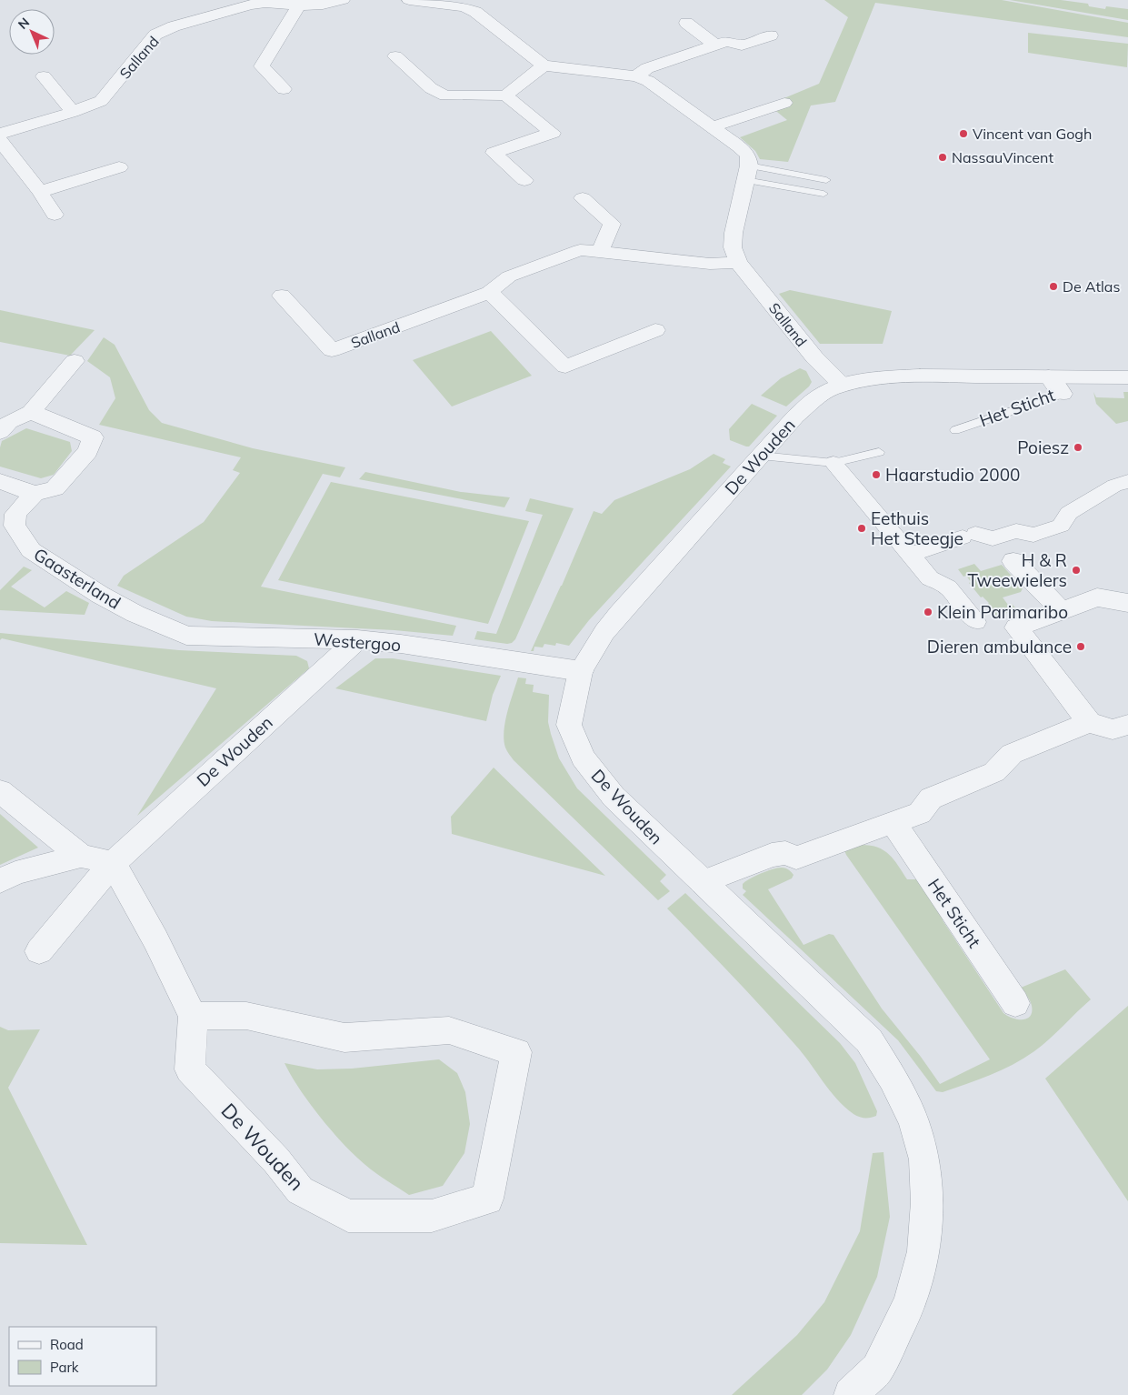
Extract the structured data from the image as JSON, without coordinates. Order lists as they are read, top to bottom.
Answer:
{
  "streets": {
    "street": [
      "Salland",
      "Het Sticht",
      "De Wouden",
      "Gaasterland",
      "Westergoo"
    ]
  },
  "crossings": [
    ["Salland", "De Wouden"],
    ["Het Sticht", "De Wouden"],
    ["De Wouden", "Westergoo"],
    ["Gaasterland", "Westergoo"]
  ],
  "places": [
    "Vincent van Gogh",
    "NassauVincent",
    "De Atlas",
    "Poiesz",
    "Haarstudio 2000",
    "Eethuis Het Steegje",
    "H & R Tweewielers",
    "Klein Parimaribo",
    "Dieren ambulance"
  ],
  "legend": ["Road", "Park"],
  "north": "top left"
}
